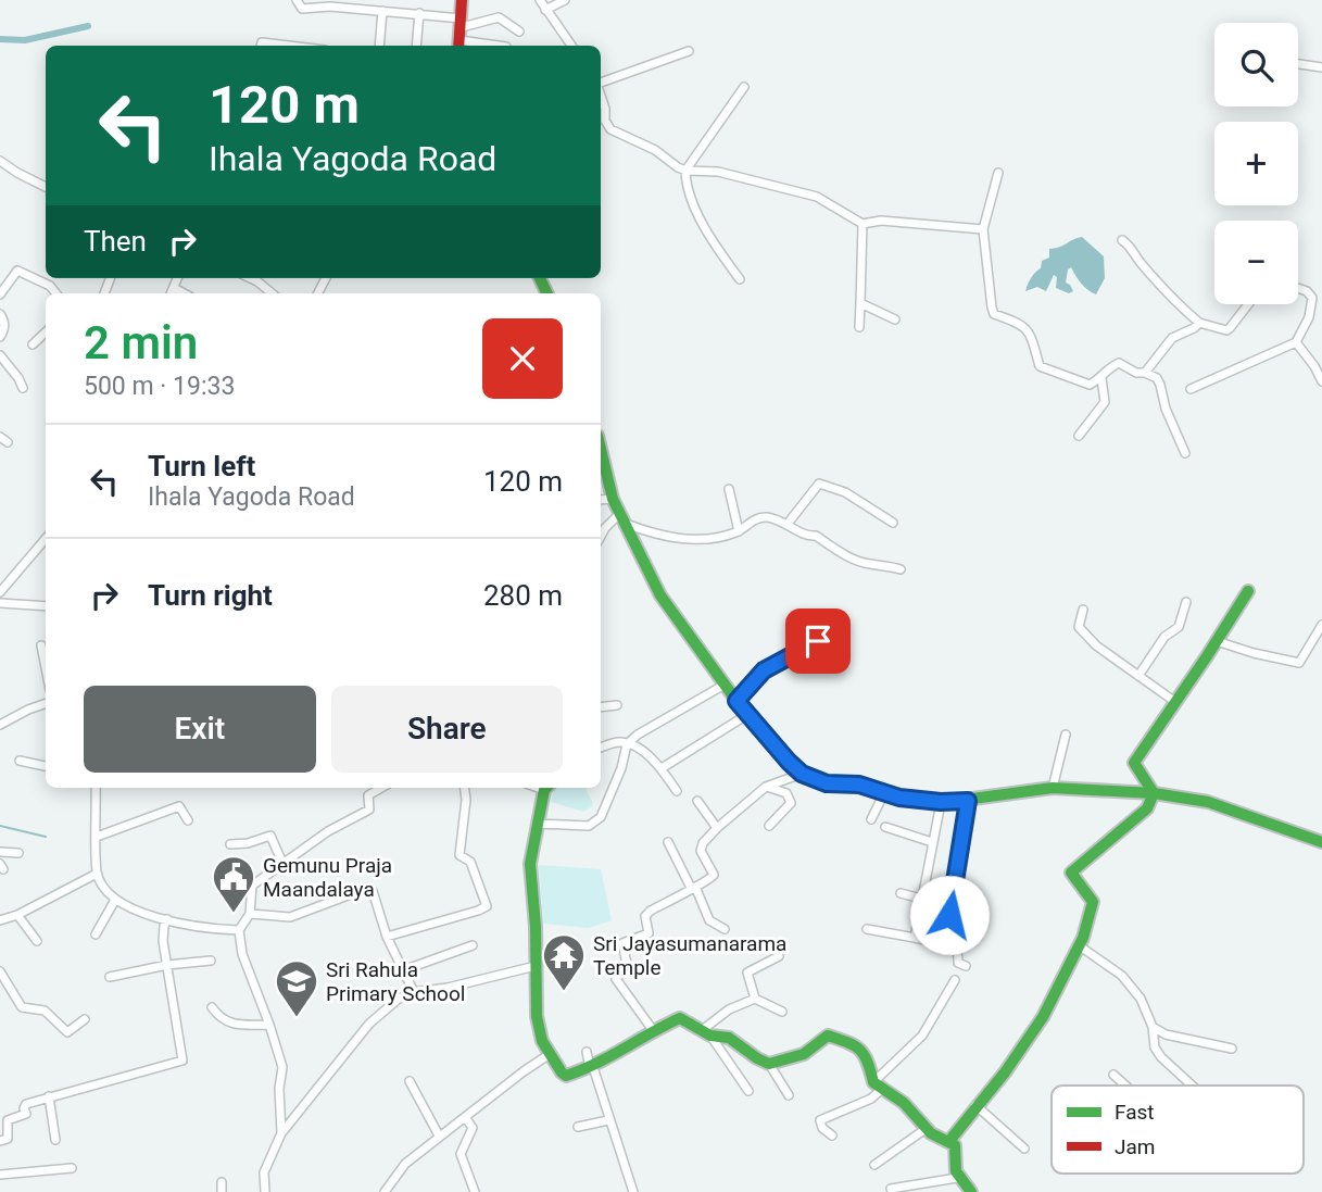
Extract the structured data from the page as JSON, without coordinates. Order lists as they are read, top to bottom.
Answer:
{
  "places": {
    "public building": ["Gemunu Praja Maandalaya"],
    "temple": ["Sri Jayasumanarama Temple"],
    "school or university": ["Sri Rahula Primary School"]
  },
  "legend": ["Fast", "Jam"],
  "page": {
    "map_buttons": ["+", "−"],
    "turn": ["120 m", "Ihala Yagoda Road"],
    "then": "Then",
    "heading": ["2 min", "500 m · 19:33"],
    "list": [
      {
        "name": "Turn left",
        "note": "Ihala Yagoda Road",
        "value": "120 m"
      },
      {
        "name": "Turn right",
        "value": "280 m"
      }
    ],
    "buttons": ["Exit", "Share"]
  }
}
